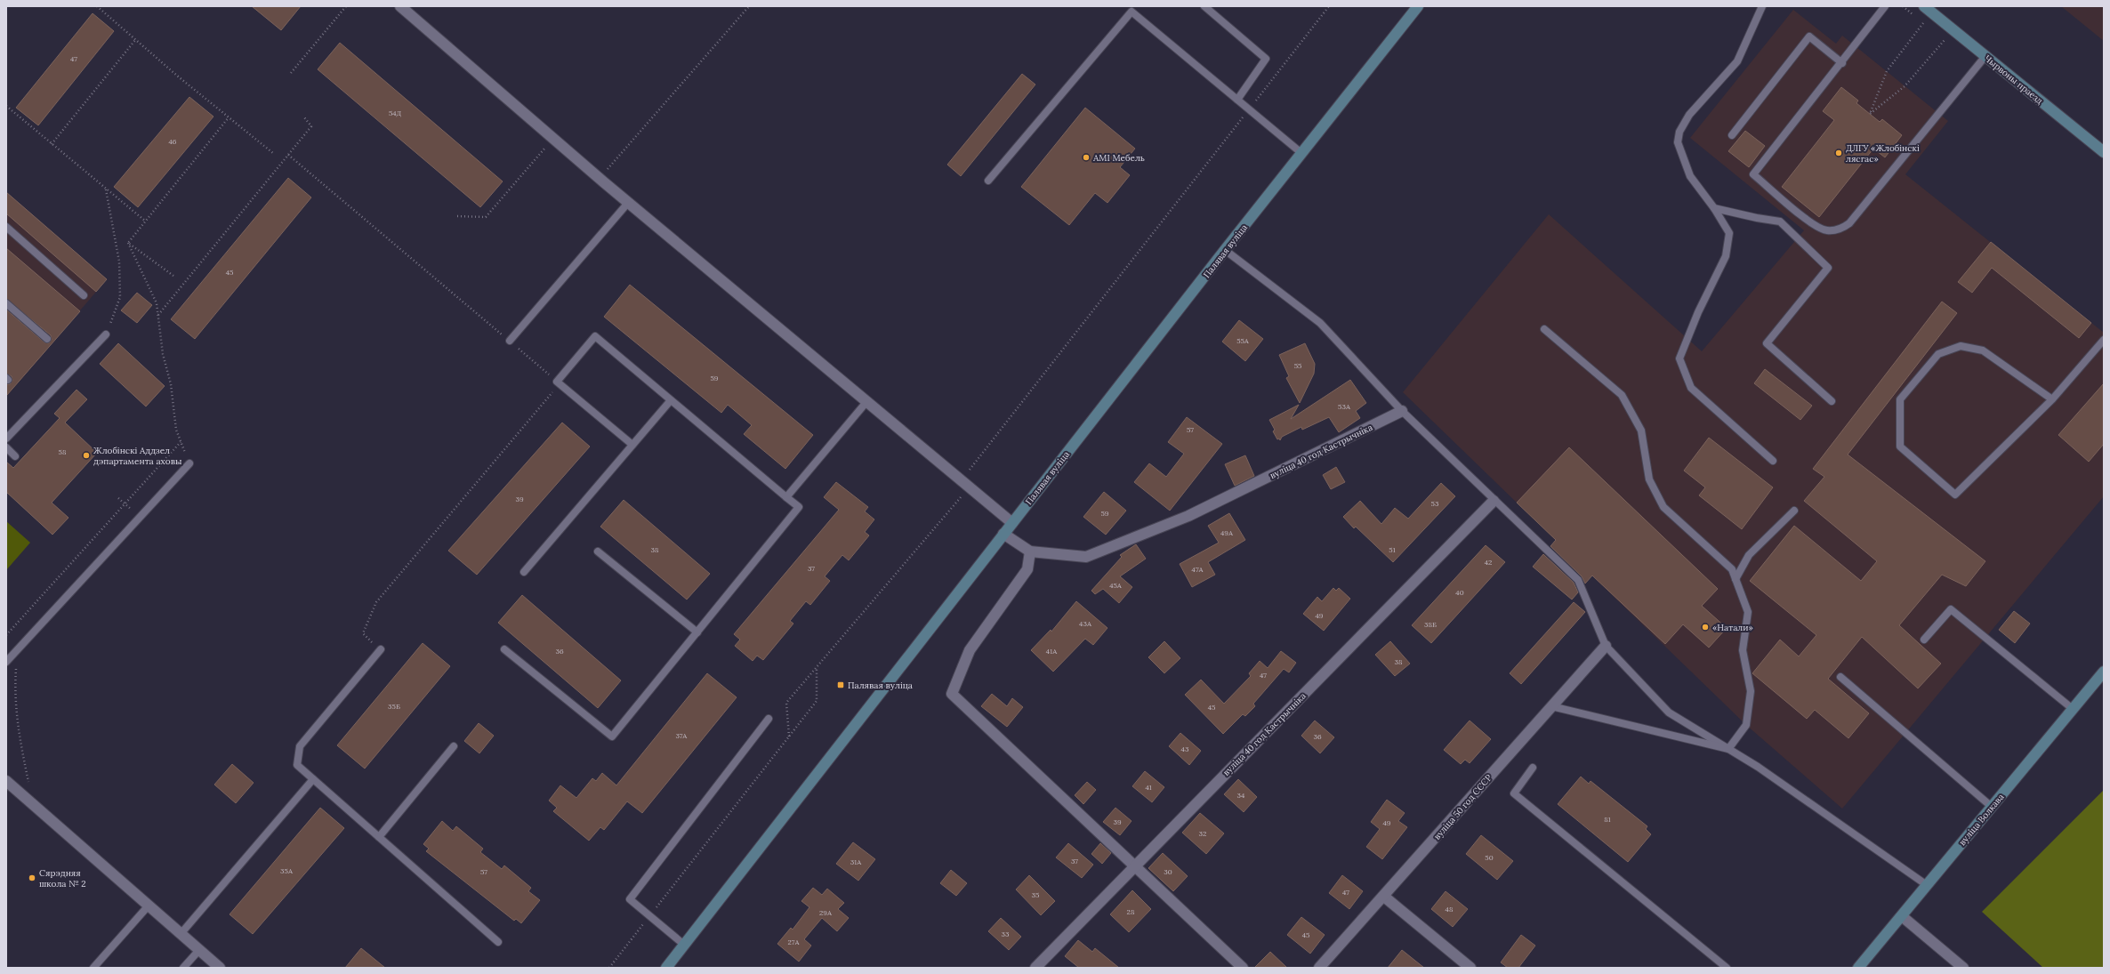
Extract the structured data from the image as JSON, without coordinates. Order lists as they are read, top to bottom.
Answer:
{
  "streets": {
    "street": [
      "Чырвоны праезд",
      "Палявая вуліца",
      "вуліца 40 год Кастрычніка",
      "вуліца 50 год СССР",
      "вуліца Волкава"
    ]
  },
  "crossings": [
    ["Палявая вуліца", "вуліца 40 год Кастрычніка"]
  ],
  "places": {
    "other": [
      "ДЛГУ «Жлобінскі лясгас»",
      "AMI Мебель",
      "Жлобінскі Аддзел дэпартамента аховы",
      "«Натали»",
      "Сярэдняя школа № 2"
    ],
    "transit": ["Палявая вуліца"]
  },
  "house_numbers": [
    "47",
    "54Д",
    "46",
    "45",
    "55А",
    "55",
    "59",
    "53А",
    "57",
    "58",
    "39",
    "53",
    "59",
    "49А",
    "38",
    "51",
    "42",
    "37",
    "47А",
    "45А",
    "40",
    "49",
    "43А",
    "38Б",
    "36",
    "41А",
    "38",
    "47",
    "35Б",
    "45",
    "37А",
    "36",
    "43",
    "41",
    "34",
    "81",
    "39",
    "49",
    "32",
    "50",
    "37",
    "31А",
    "35А",
    "57",
    "30",
    "47",
    "35",
    "48",
    "28",
    "29А",
    "33",
    "45",
    "27А"
  ]
}
